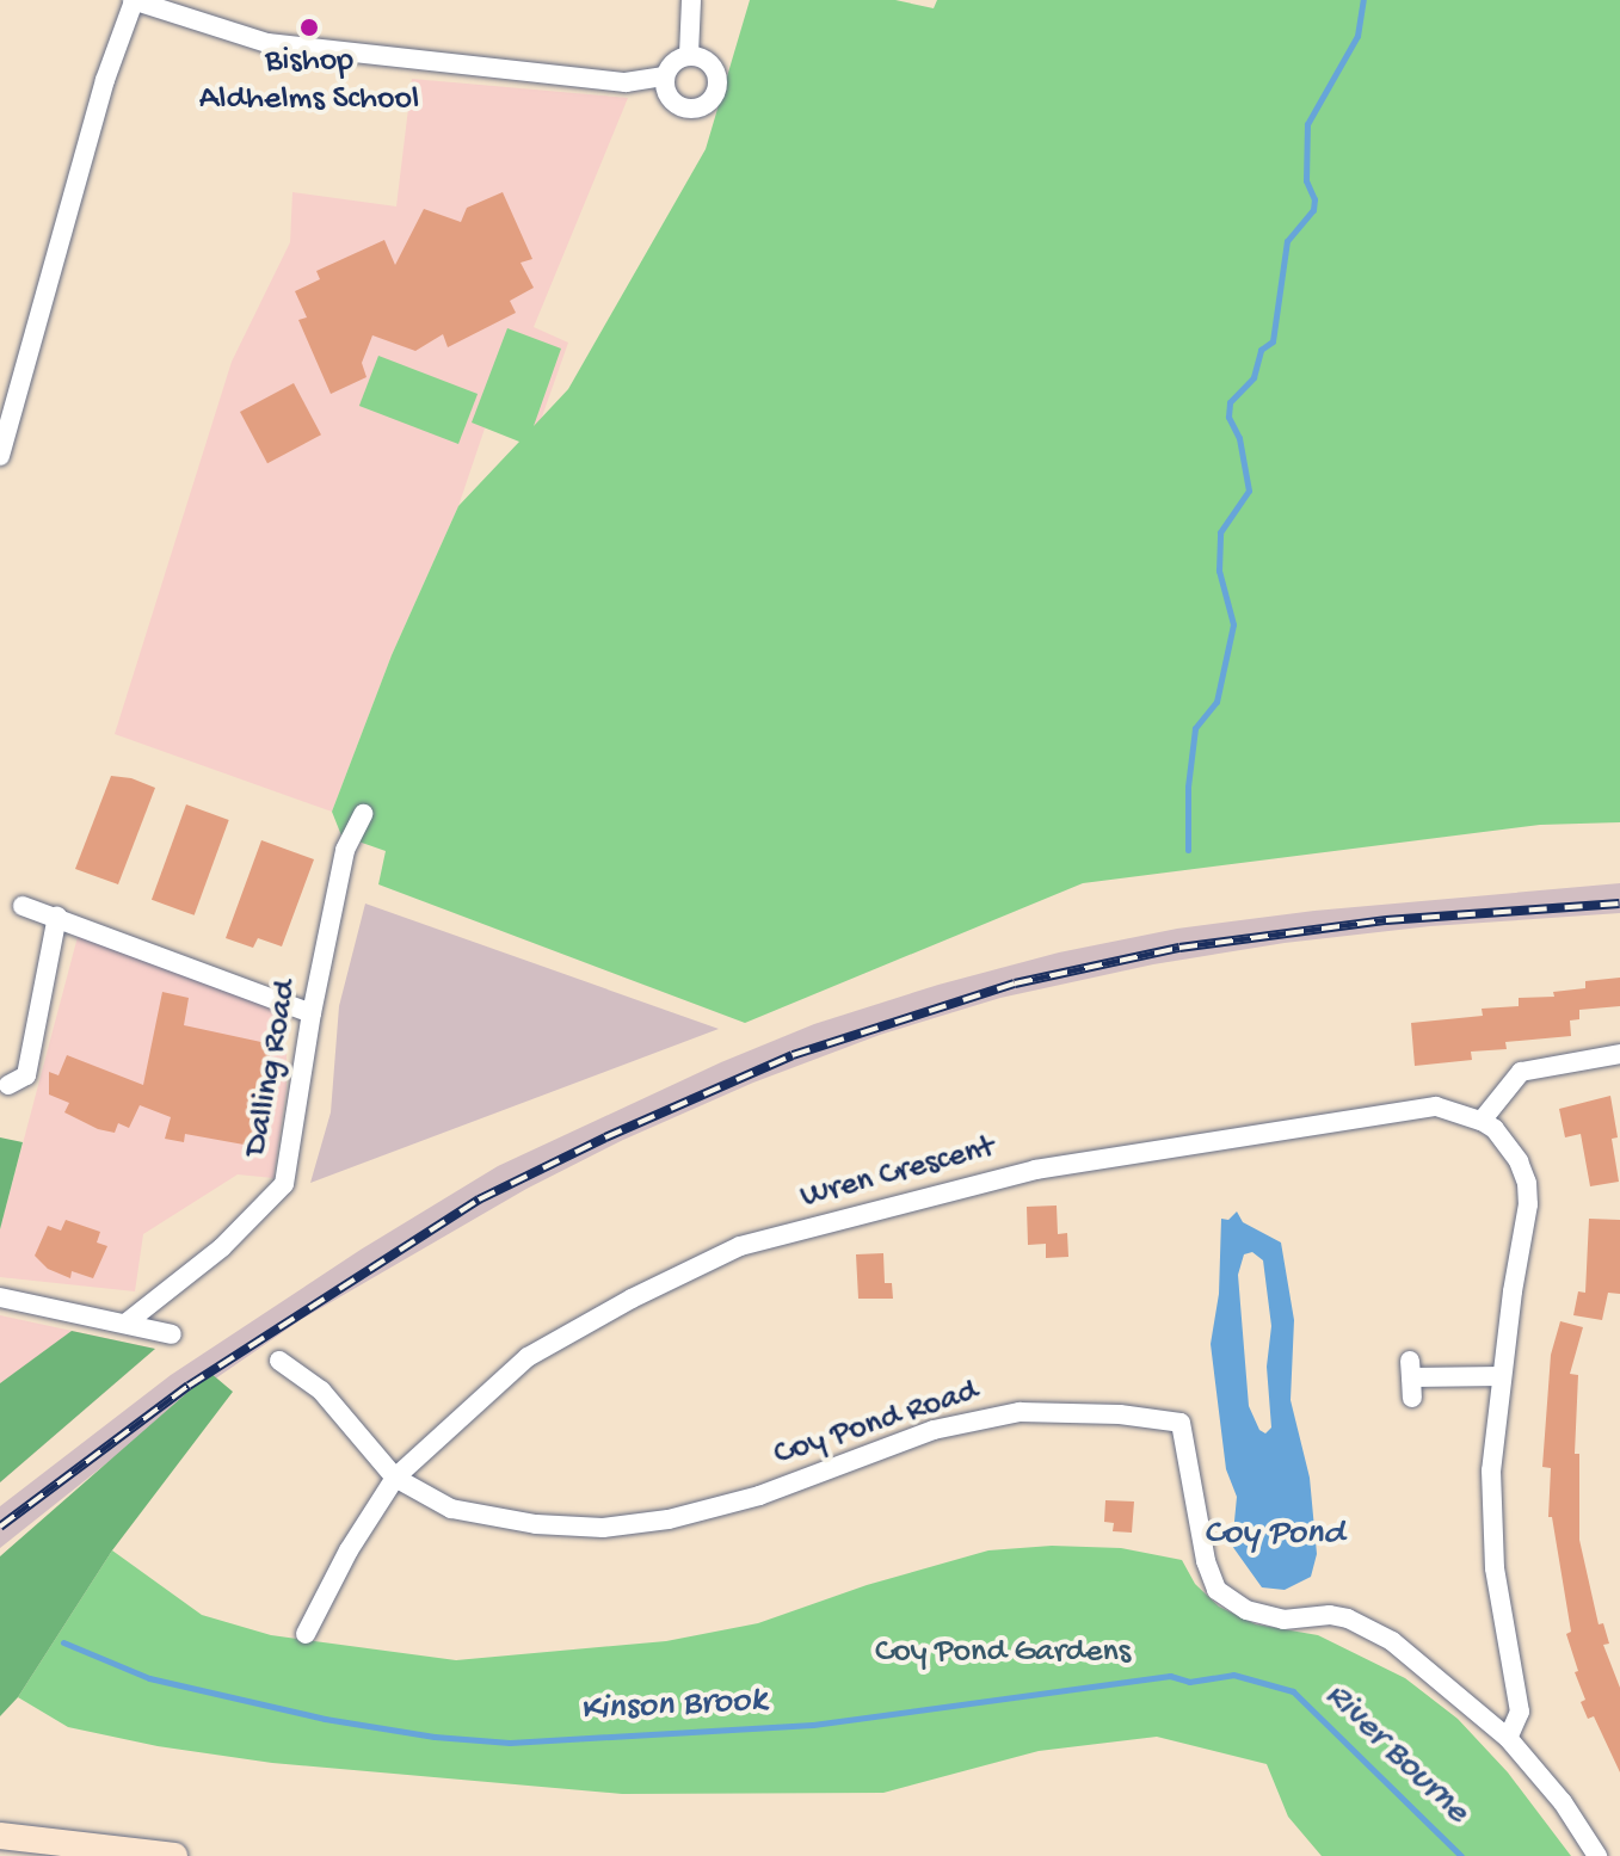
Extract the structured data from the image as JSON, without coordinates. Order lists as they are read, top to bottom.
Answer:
{
  "streets": {
    "street": ["Dalling Road", "Wren Crescent", "Coy Pond Road"]
  },
  "crossings": [
    ["Wren Crescent", "Coy Pond Road"]
  ],
  "water": ["Coy Pond", "Kinson Brook", "River Bourne"],
  "parks": ["Coy Pond Gardens"],
  "places": ["Bishop Aldhelms School"]
}
